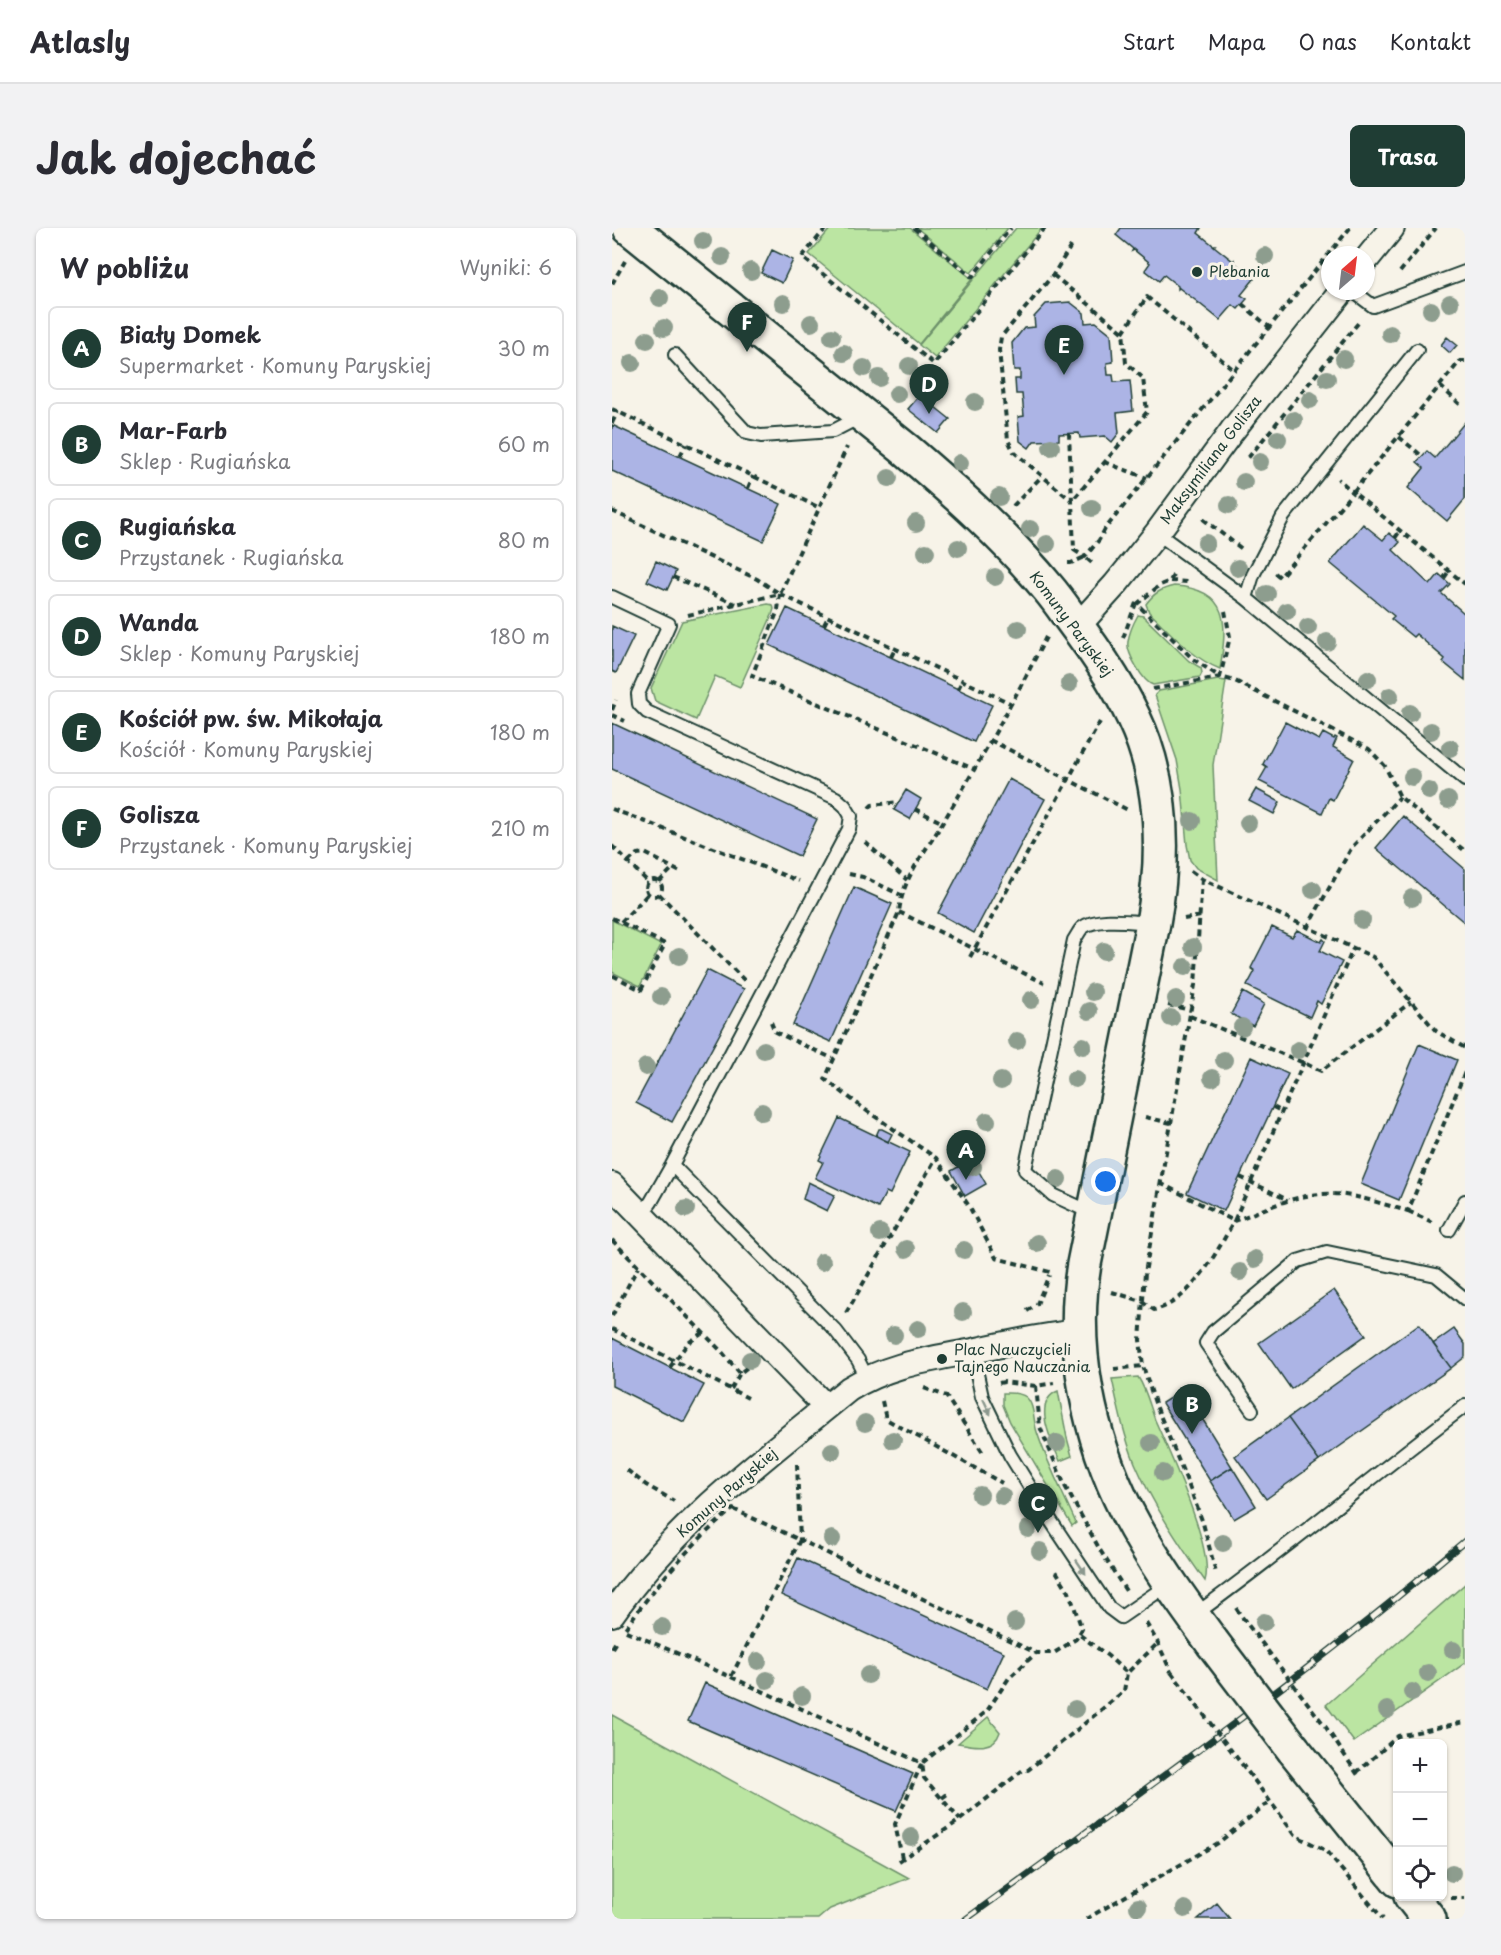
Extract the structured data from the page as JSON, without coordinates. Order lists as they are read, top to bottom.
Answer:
{
  "streets": {
    "street": ["Maksymiliana Golisza", "Komuny Paryskiej"]
  },
  "crossings": [
    ["Maksymiliana Golisza", "Komuny Paryskiej"]
  ],
  "places": ["Plebania", "Plac Nauczycieli Tajnego Nauczania"],
  "north": "top right",
  "page": {
    "header": "Atlasly",
    "nav": [
      "Start",
      "Mapa",
      "O nas",
      "Kontakt"
    ],
    "title": "Jak dojechać",
    "buttons": "Trasa",
    "heading": ["W pobliżu", "Wyniki: 6"],
    "pins": [
      "F",
      "E",
      "D",
      "A",
      "B",
      "C"
    ],
    "list": [
      {
        "mark": "A",
        "name": "Biały Domek",
        "note": "Supermarket · Komuny Paryskiej",
        "value": "30 m"
      },
      {
        "mark": "B",
        "name": "Mar-Farb",
        "note": "Sklep · Rugiańska",
        "value": "60 m"
      },
      {
        "mark": "C",
        "name": "Rugiańska",
        "note": "Przystanek · Rugiańska",
        "value": "80 m"
      },
      {
        "mark": "D",
        "name": "Wanda",
        "note": "Sklep · Komuny Paryskiej",
        "value": "180 m"
      },
      {
        "mark": "E",
        "name": "Kościół pw. św. Mikołaja",
        "note": "Kościół · Komuny Paryskiej",
        "value": "180 m"
      },
      {
        "mark": "F",
        "name": "Golisza",
        "note": "Przystanek · Komuny Paryskiej",
        "value": "210 m"
      }
    ],
    "map_buttons": ["+", "−"]
  }
}
